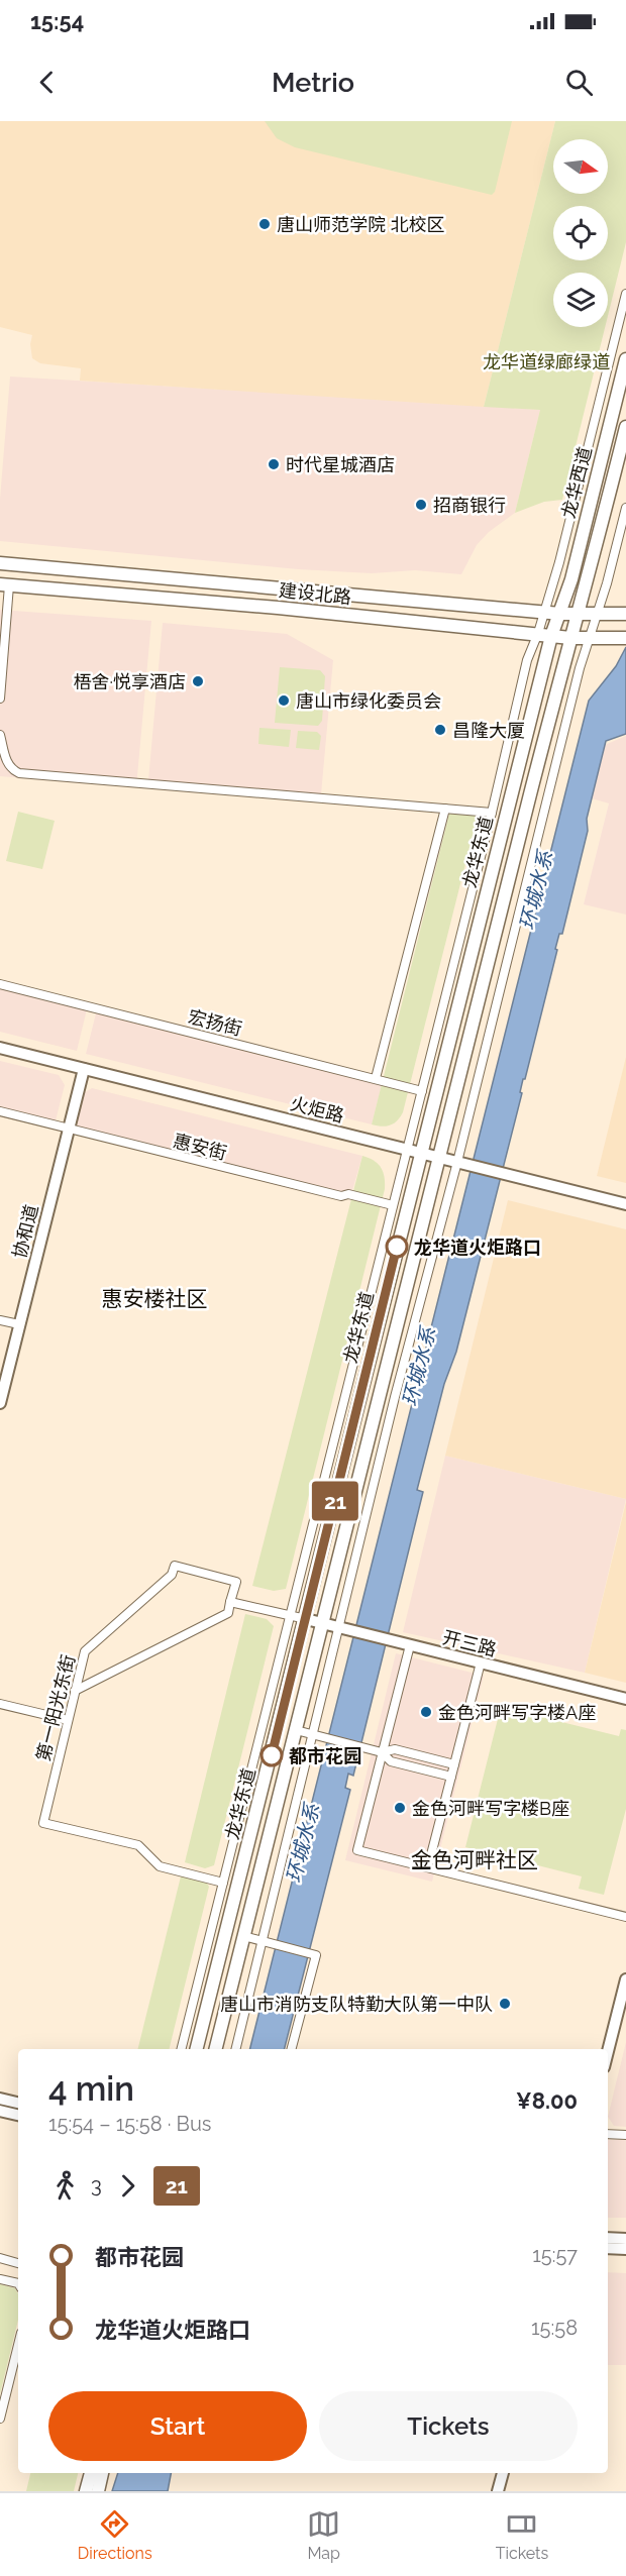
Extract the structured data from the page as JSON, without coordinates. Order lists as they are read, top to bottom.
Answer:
{
  "streets": {
    "main road": ["龙华西道", "建设北路", "龙华东道"],
    "street": [
      "宏扬街",
      "火炬路",
      "惠安街",
      "协和道",
      "开三路",
      "第一阳光东街"
    ]
  },
  "crossings": [
    ["龙华西道", "建设北路"],
    ["龙华西道", "龙华东道"],
    ["建设北路", "龙华东道"],
    ["龙华东道", "火炬路"],
    ["龙华东道", "开三路"],
    ["火炬路", "协和道"],
    ["惠安街", "协和道"]
  ],
  "districts": ["惠安楼社区", "金色河畔社区"],
  "water": ["环城水系"],
  "parks": ["龙华道绿廊绿道"],
  "places": [
    "唐山师范学院 北校区",
    "时代星城酒店",
    "招商银行",
    "梧舍·悦享酒店",
    "唐山市绿化委员会",
    "昌隆大厦",
    "龙华道火炬路口",
    "金色河畔写字楼A座",
    "都市花园",
    "金色河畔写字楼B座",
    "唐山市消防支队特勤大队第一中队"
  ],
  "lines": ["bus line 21"],
  "north": "right",
  "page": {
    "status": "15:54",
    "header": "Metrio",
    "on_map": "21",
    "heading": ["4 min", "15:54 – 15:58 · Bus", "¥8.00"],
    "legs": ["3", "21"],
    "list": [
      {
        "name": "都市花园",
        "value": "15:57"
      },
      {
        "name": "龙华道火炬路口",
        "value": "15:58"
      }
    ],
    "buttons": ["Start", "Tickets"],
    "tabs": ["Directions", "Map", "Tickets"]
  }
}
